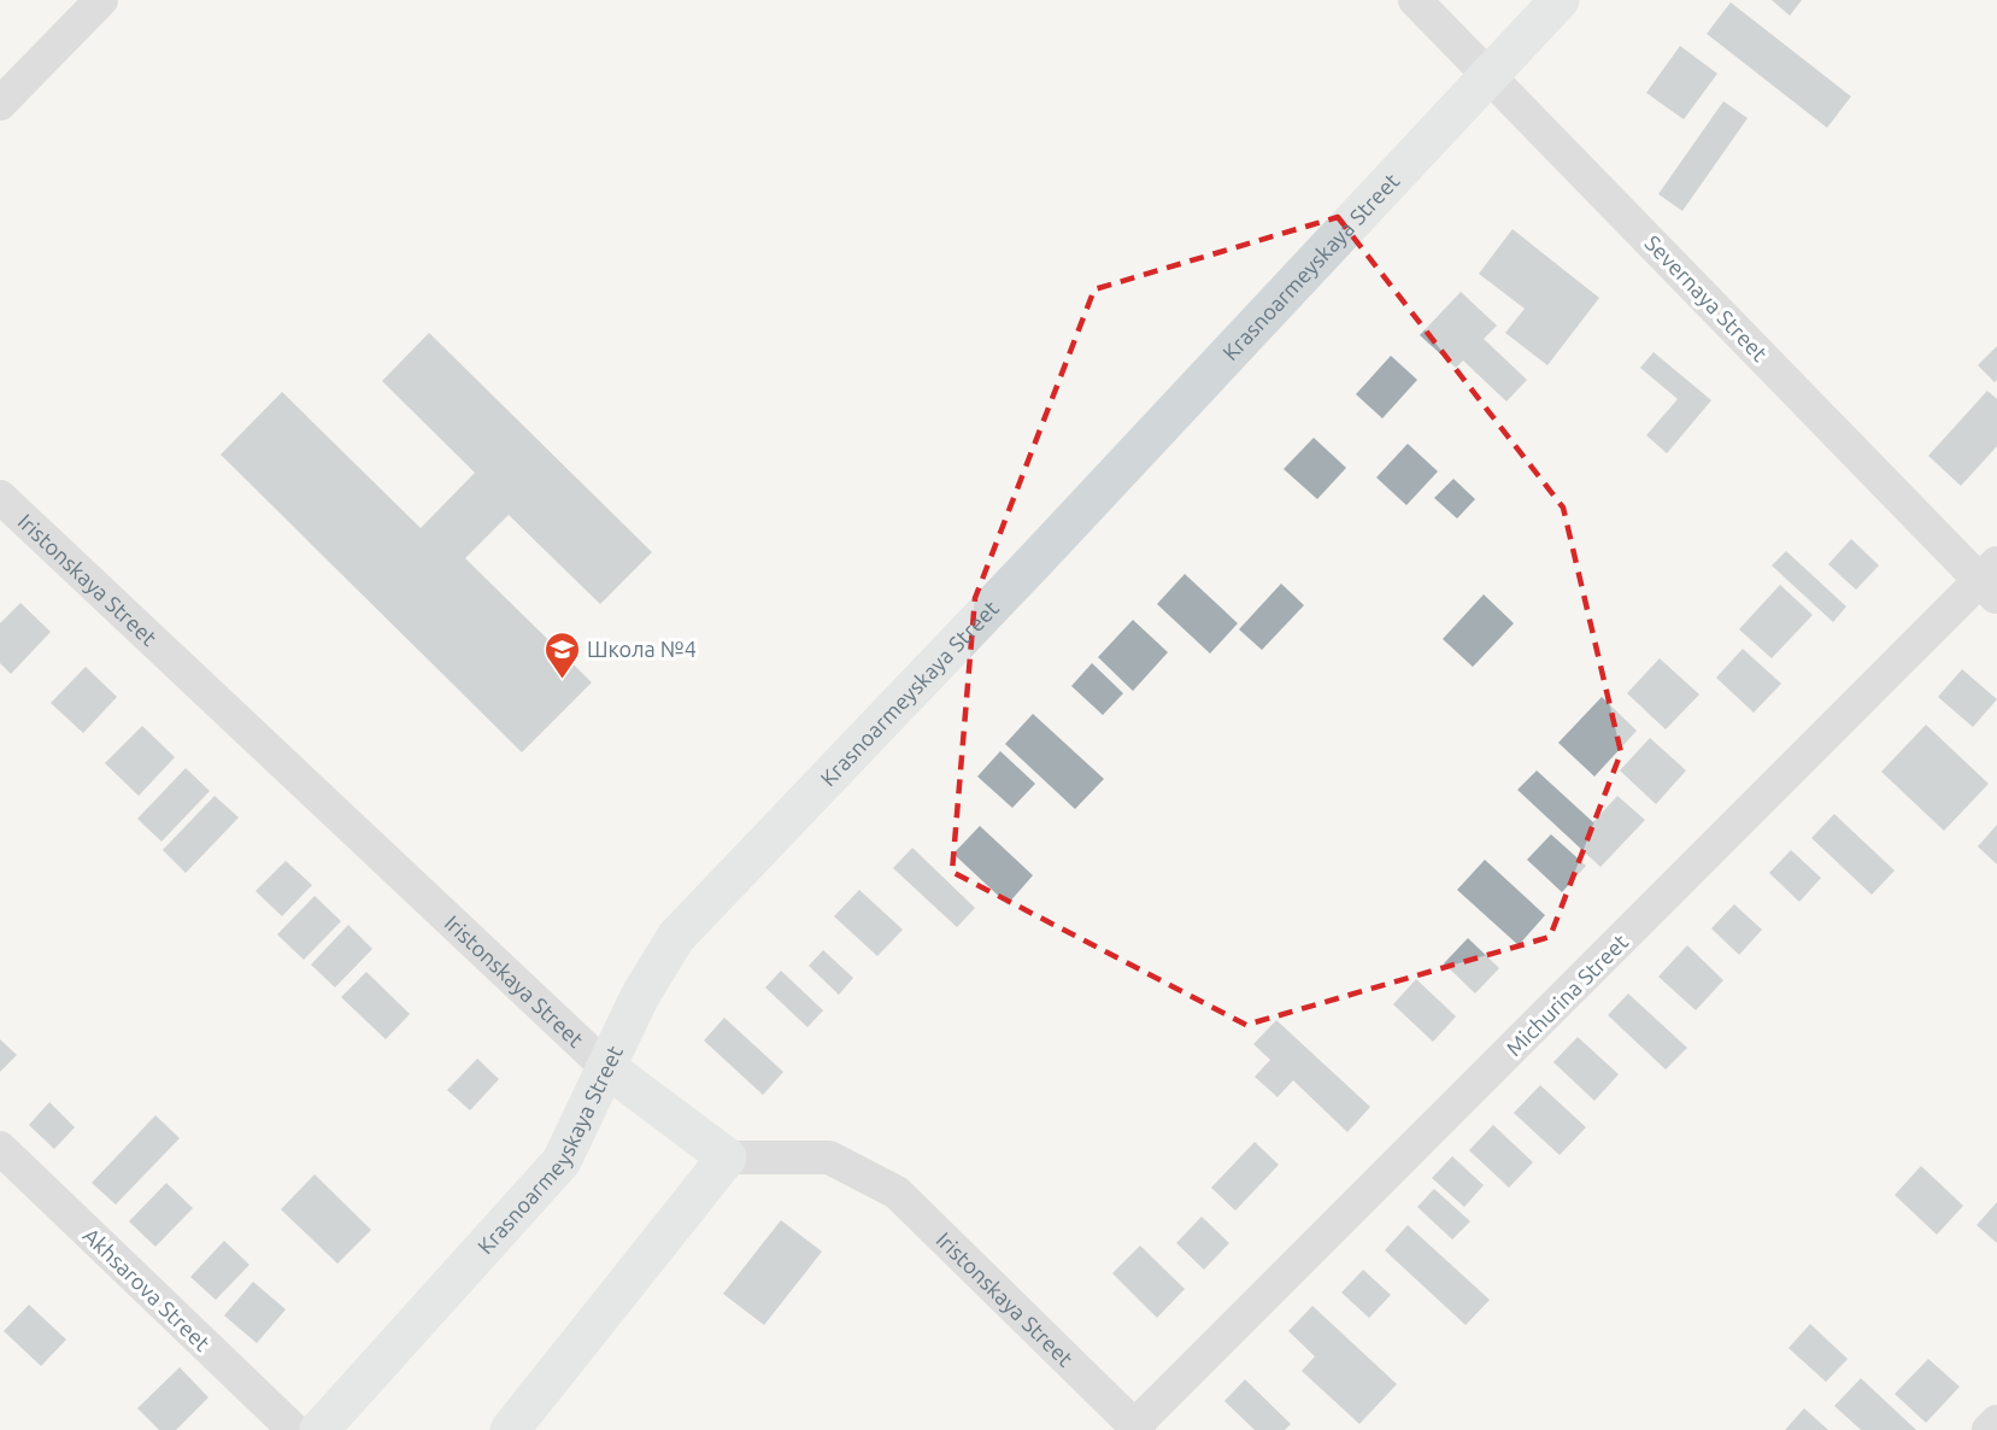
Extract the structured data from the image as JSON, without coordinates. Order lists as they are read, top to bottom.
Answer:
{
  "streets": {
    "street": [
      "Krasnoarmeyskaya Street",
      "Severnaya Street",
      "Iristonskaya Street",
      "Michurina Street",
      "Akhsarova Street"
    ]
  },
  "crossings": [
    ["Krasnoarmeyskaya Street", "Severnaya Street"],
    ["Krasnoarmeyskaya Street", "Iristonskaya Street"],
    ["Severnaya Street", "Michurina Street"],
    ["Iristonskaya Street", "Michurina Street"]
  ],
  "places": {
    "school or university": ["Школа №4"]
  }
}
